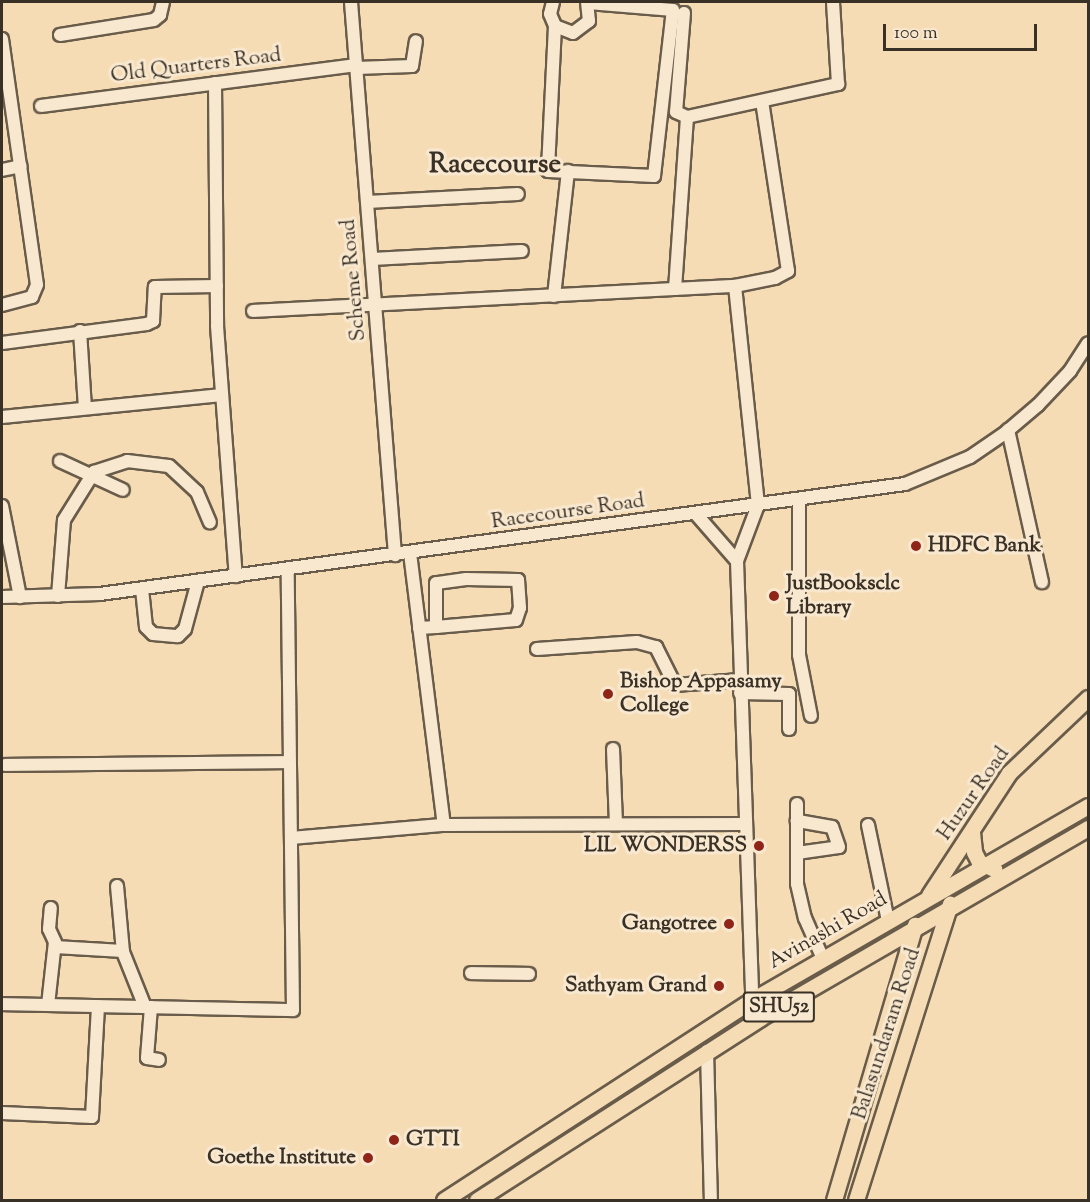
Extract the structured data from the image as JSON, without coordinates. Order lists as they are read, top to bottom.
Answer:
{
  "streets": {
    "main road": [
      "Huzur Road",
      "Avinashi Road",
      "SHU52",
      "Balasundaram Road"
    ],
    "street": ["Old Quarters Road", "Scheme Road", "Racecourse Road"]
  },
  "crossings": [
    ["Old Quarters Road", "Scheme Road"],
    ["Scheme Road", "Racecourse Road"],
    ["Huzur Road", "Avinashi Road"],
    ["Huzur Road", "Balasundaram Road"],
    ["Avinashi Road", "Balasundaram Road"]
  ],
  "districts": ["Racecourse"],
  "places": [
    "HDFC Bank",
    "JustBooksclc Library",
    "Bishop Appasamy College",
    "LIL WONDERSS",
    "Gangotree",
    "Sathyam Grand",
    "GTTI",
    "Goethe Institute"
  ],
  "scale_bar": "100 m"
}
